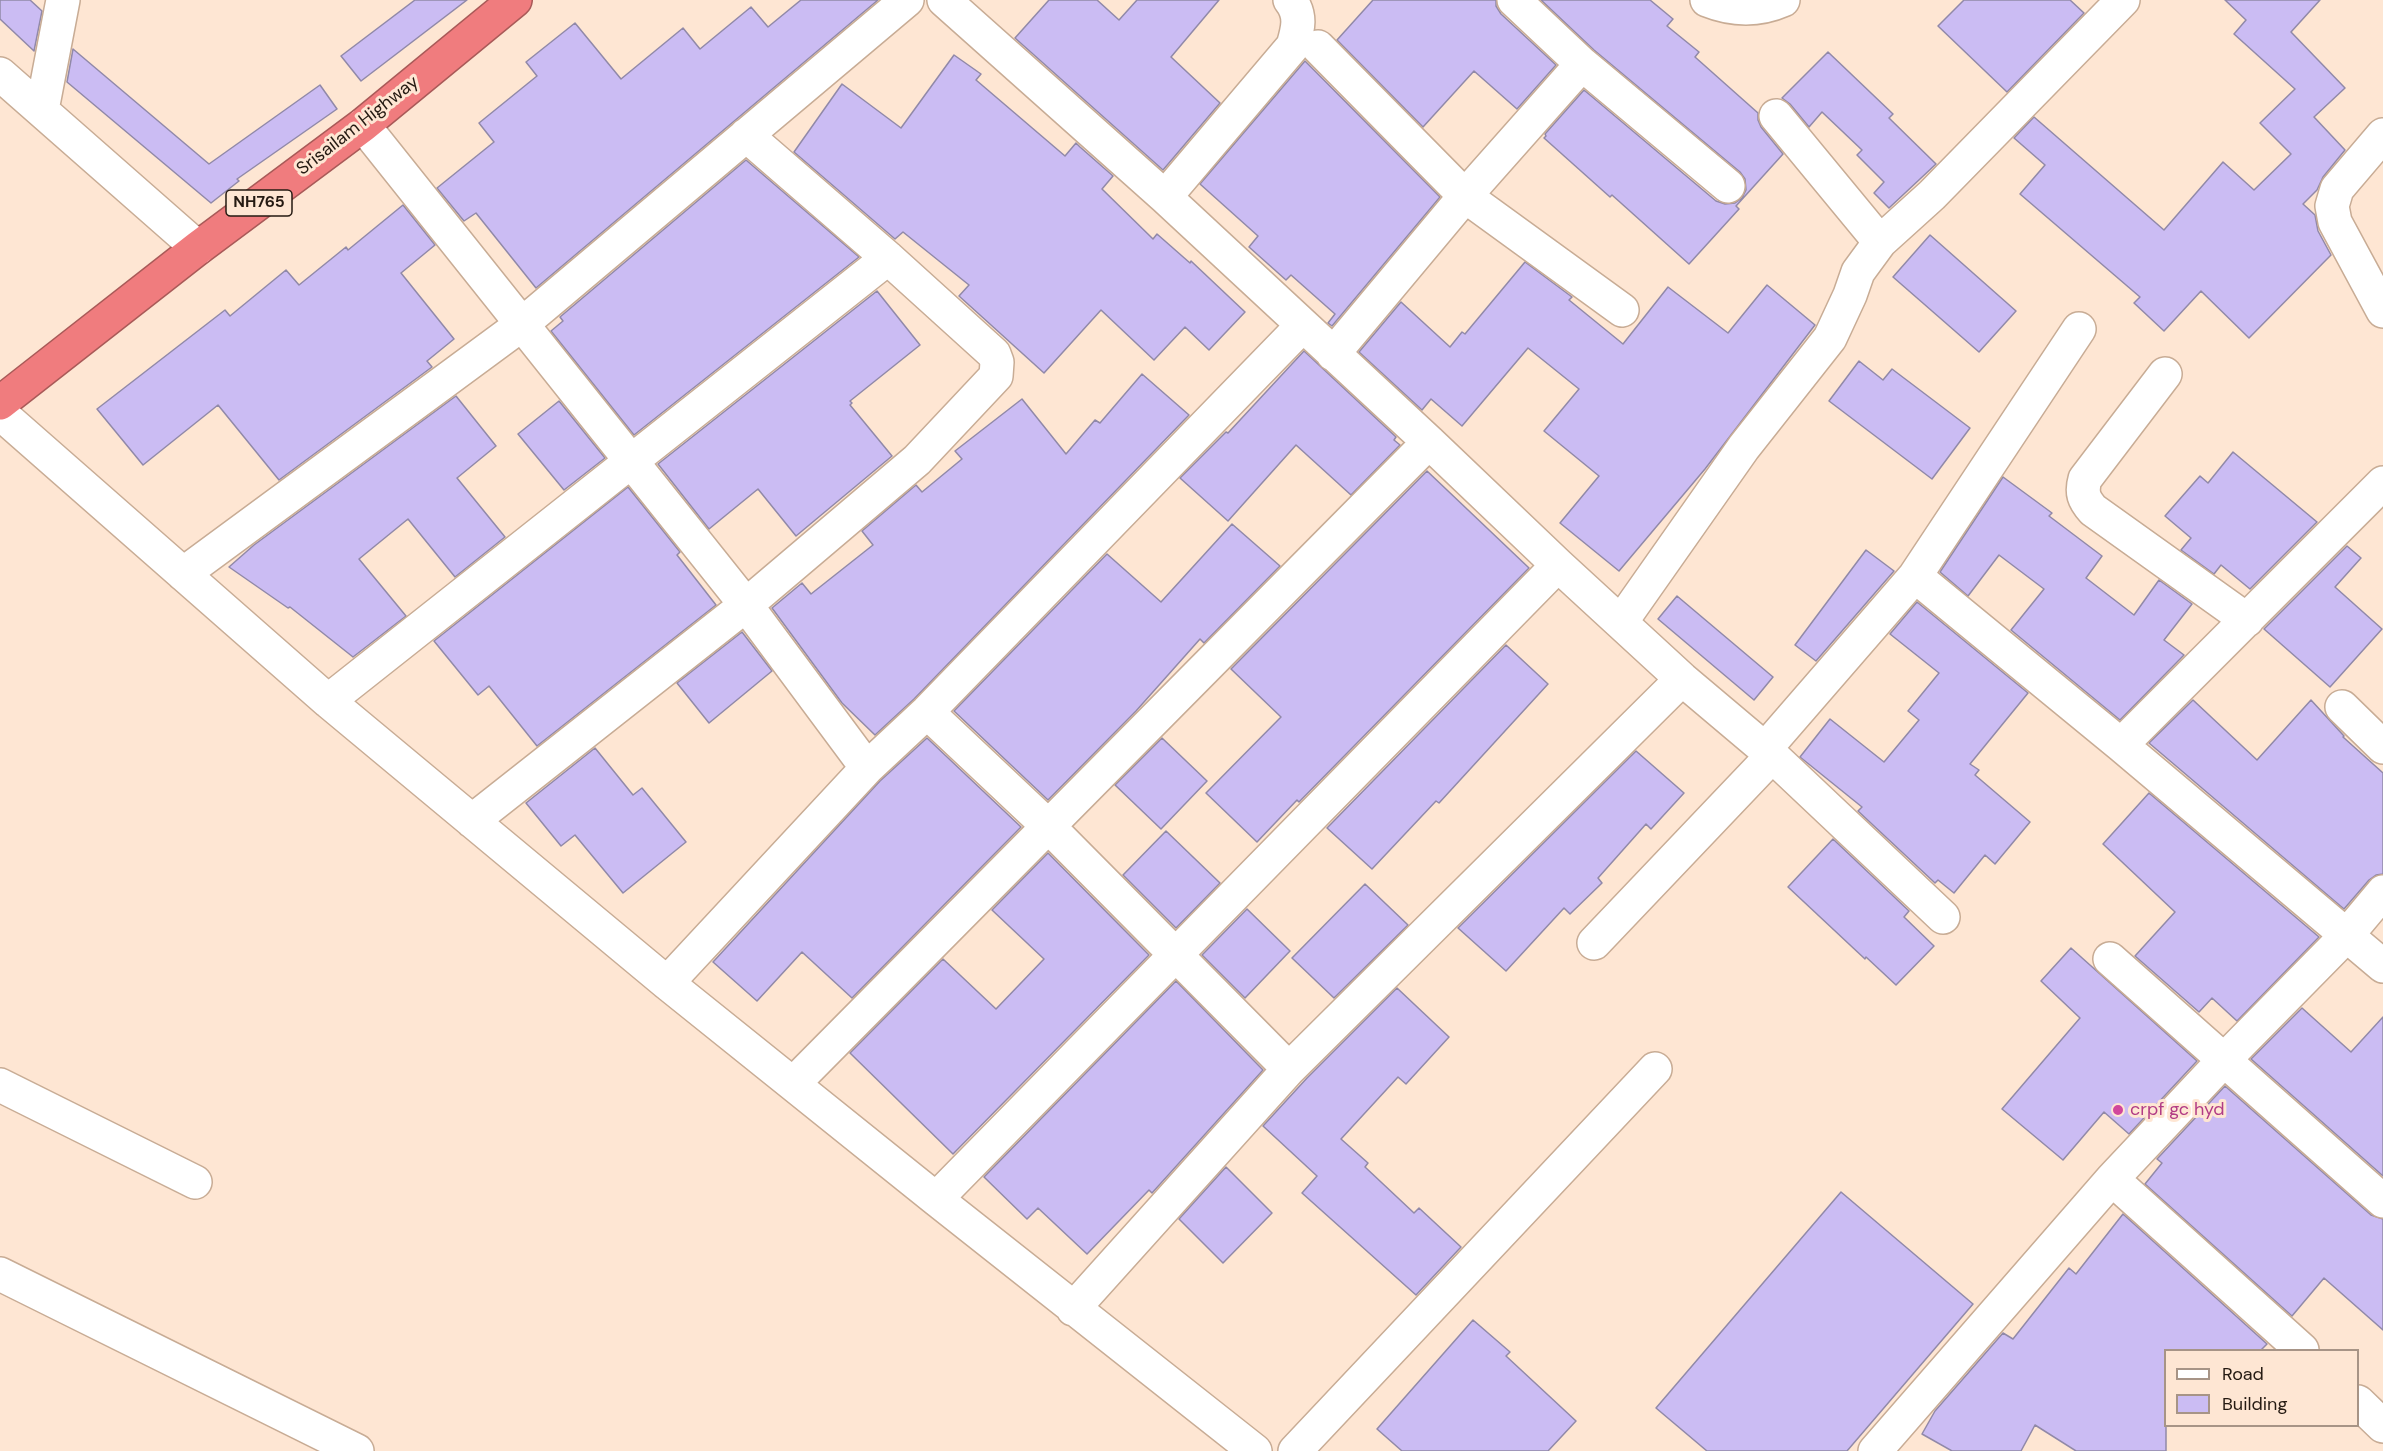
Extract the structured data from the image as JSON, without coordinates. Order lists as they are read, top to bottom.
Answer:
{
  "streets": {
    "highway": ["Srisailam Highway", "NH765"]
  },
  "places": ["crpf gc hyd"],
  "legend": ["Road", "Building"]
}
